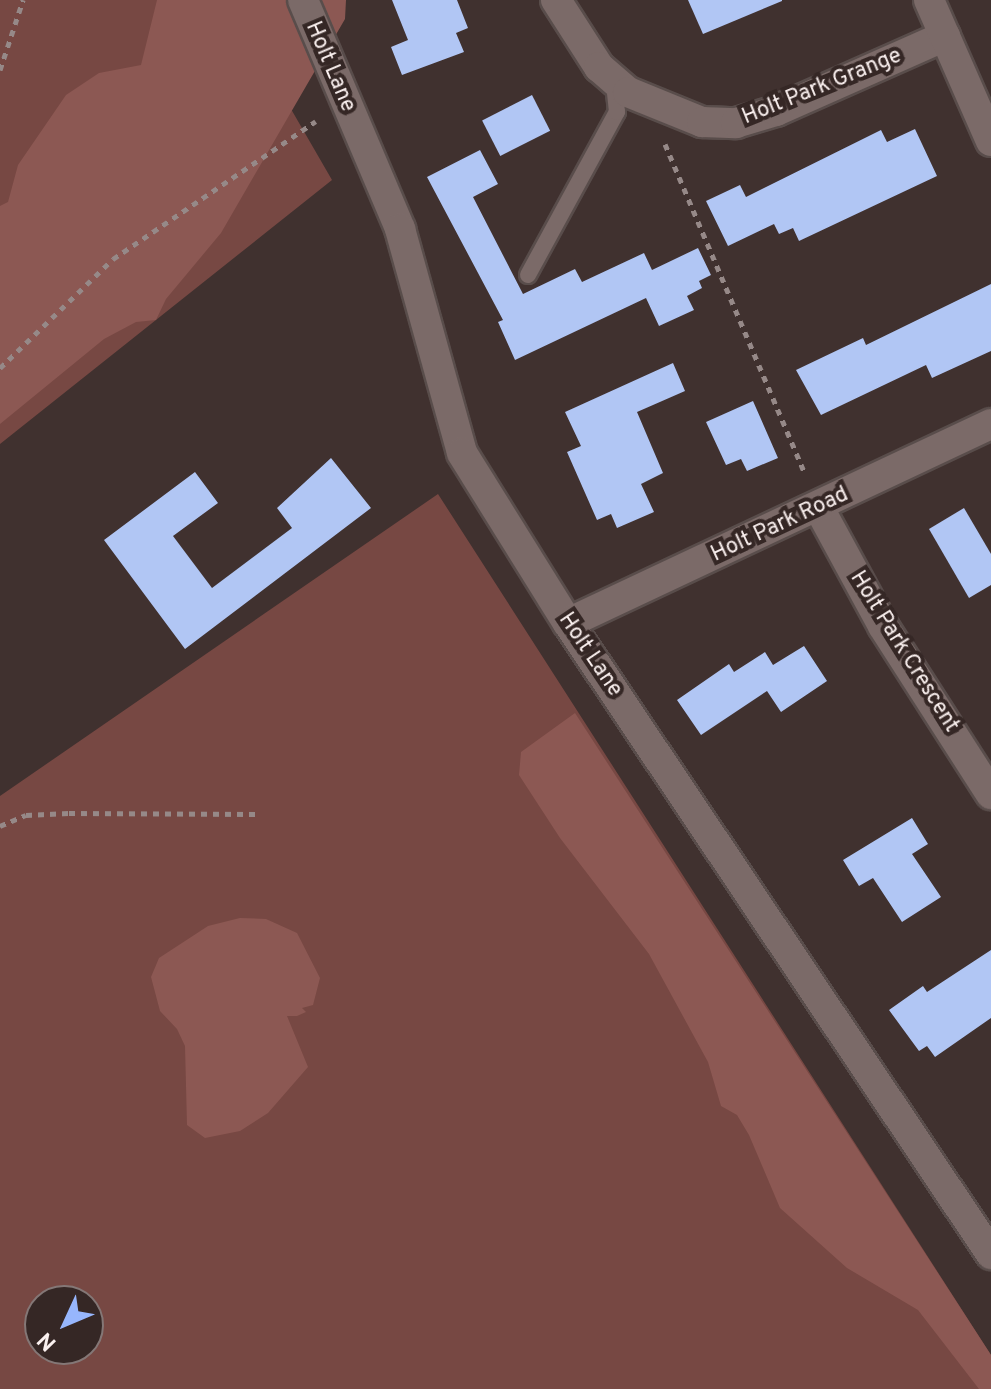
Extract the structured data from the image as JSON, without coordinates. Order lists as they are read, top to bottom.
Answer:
{
  "streets": {
    "street": [
      "Holt Lane",
      "Holt Park Grange",
      "Holt Park Road",
      "Holt Park Crescent"
    ]
  },
  "crossings": [
    ["Holt Lane", "Holt Park Road"],
    ["Holt Park Road", "Holt Park Crescent"]
  ],
  "north": "bottom left"
}
